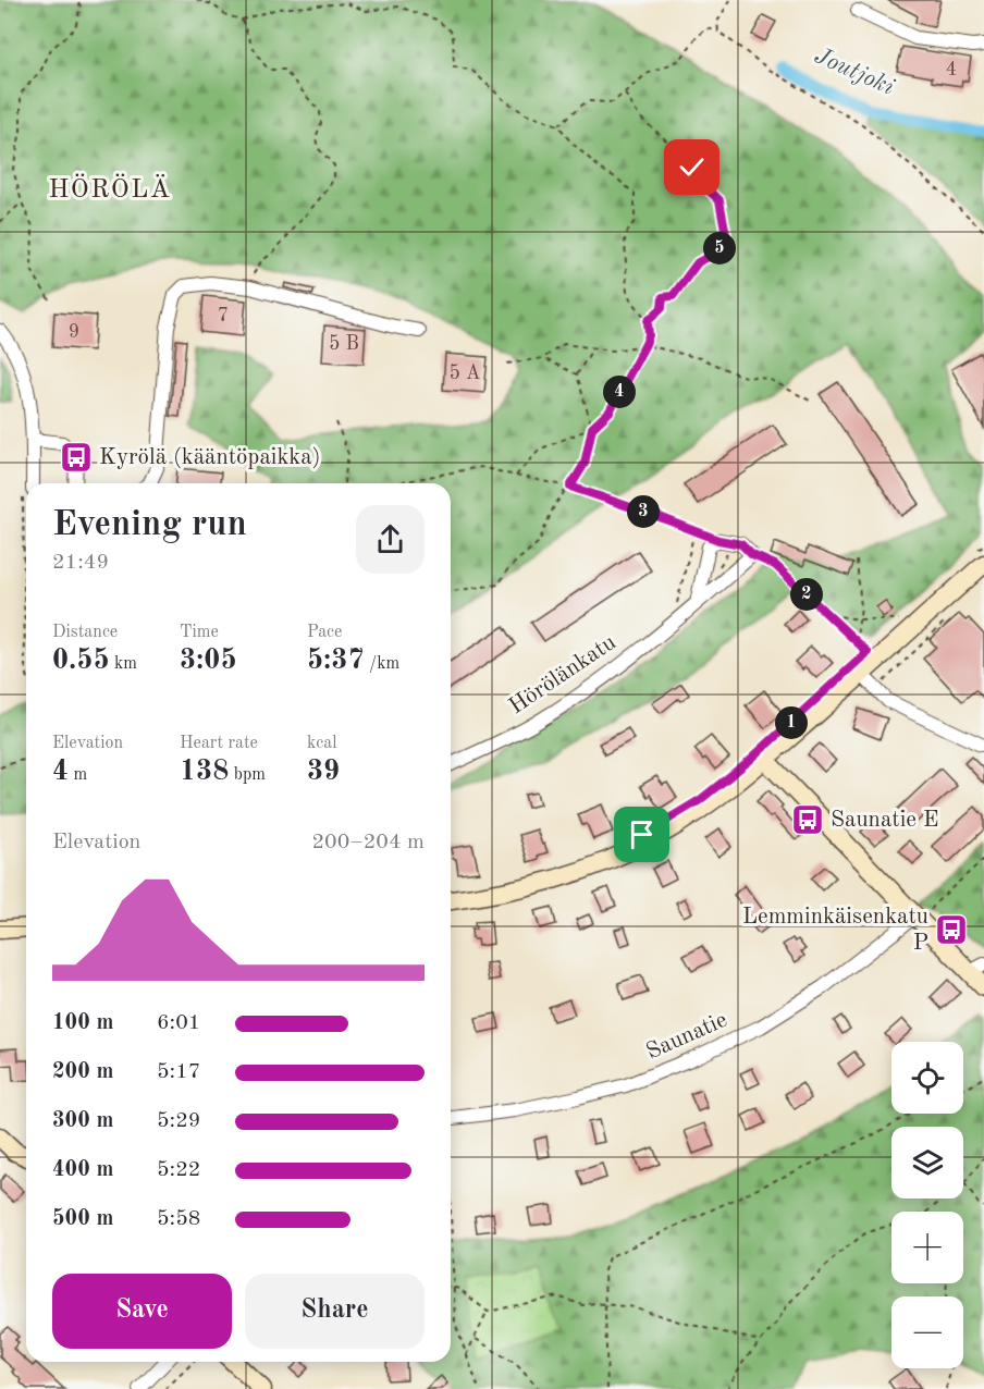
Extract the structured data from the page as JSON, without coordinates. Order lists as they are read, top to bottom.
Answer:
{
  "streets": {
    "street": ["Hörölänkatu", "Saunatie"]
  },
  "districts": ["HÖRÖLÄ"],
  "water": ["Joutjoki"],
  "places": {
    "bus stop": ["Kyrölä (kääntöpaikka)", "Saunatie E", "Lemminkäisenkatu P"]
  },
  "house_numbers": [
    "4",
    "7",
    "9",
    "5 B",
    "5 A"
  ],
  "page": {
    "pins": [
      "5",
      "4",
      "3",
      "2",
      "1"
    ],
    "heading": ["Evening run", "21:49"],
    "stats": [
      ["Distance", "0.55 km"],
      ["Time", "3:05"],
      ["Pace", "5:37 /km"],
      ["Elevation", "4 m"],
      ["Heart rate", "138 bpm"],
      ["kcal", "39"]
    ],
    "chart": ["Elevation", "200–204 m"],
    "list": [
      {
        "name": "100 m",
        "note": "6:01"
      },
      {
        "name": "200 m",
        "note": "5:17"
      },
      {
        "name": "300 m",
        "note": "5:29"
      },
      {
        "name": "400 m",
        "note": "5:22"
      },
      {
        "name": "500 m",
        "note": "5:58"
      }
    ],
    "map_buttons": ["+", "−"],
    "buttons": ["Save", "Share"]
  }
}
